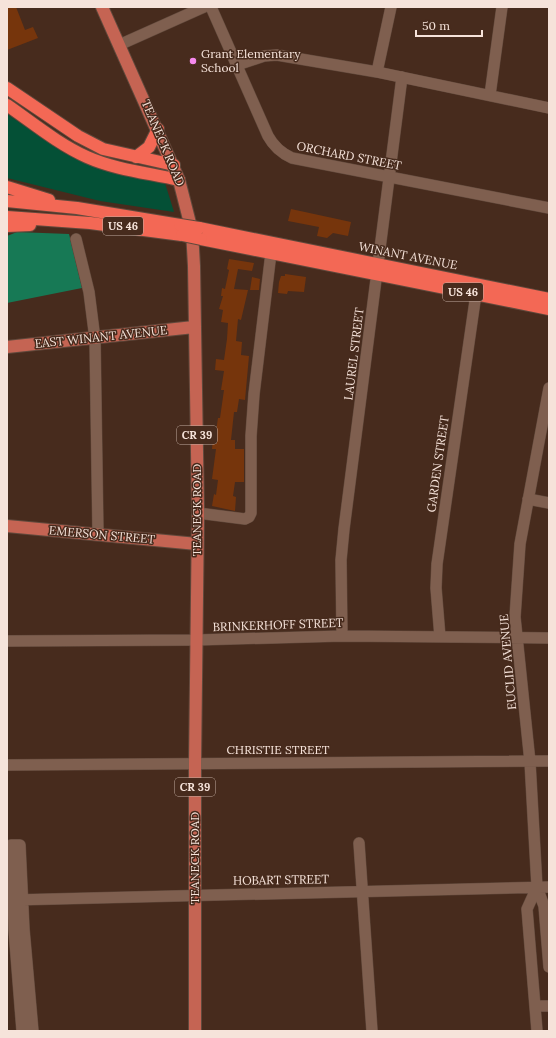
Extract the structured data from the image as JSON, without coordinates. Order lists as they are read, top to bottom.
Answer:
{
  "streets": {
    "highway": ["US 46", "WINANT AVENUE"],
    "main road": [
      "TEANECK ROAD",
      "EAST WINANT AVENUE",
      "CR 39",
      "EMERSON STREET"
    ],
    "street": [
      "ORCHARD STREET",
      "LAUREL STREET",
      "GARDEN STREET",
      "BRINKERHOFF STREET",
      "EUCLID AVENUE",
      "CHRISTIE STREET",
      "HOBART STREET"
    ]
  },
  "crossings": [
    ["TEANECK ROAD", "EAST WINANT AVENUE"],
    ["TEANECK ROAD", "EMERSON STREET"],
    ["TEANECK ROAD", "BRINKERHOFF STREET"],
    ["TEANECK ROAD", "CHRISTIE STREET"],
    ["TEANECK ROAD", "HOBART STREET"],
    ["ORCHARD STREET", "LAUREL STREET"],
    ["US 46", "WINANT AVENUE"],
    ["WINANT AVENUE", "LAUREL STREET"],
    ["WINANT AVENUE", "GARDEN STREET"],
    ["LAUREL STREET", "BRINKERHOFF STREET"],
    ["GARDEN STREET", "BRINKERHOFF STREET"],
    ["BRINKERHOFF STREET", "EUCLID AVENUE"],
    ["EUCLID AVENUE", "CHRISTIE STREET"],
    ["EUCLID AVENUE", "HOBART STREET"]
  ],
  "places": ["Grant Elementary School"],
  "scale_bar": "50 m"
}
